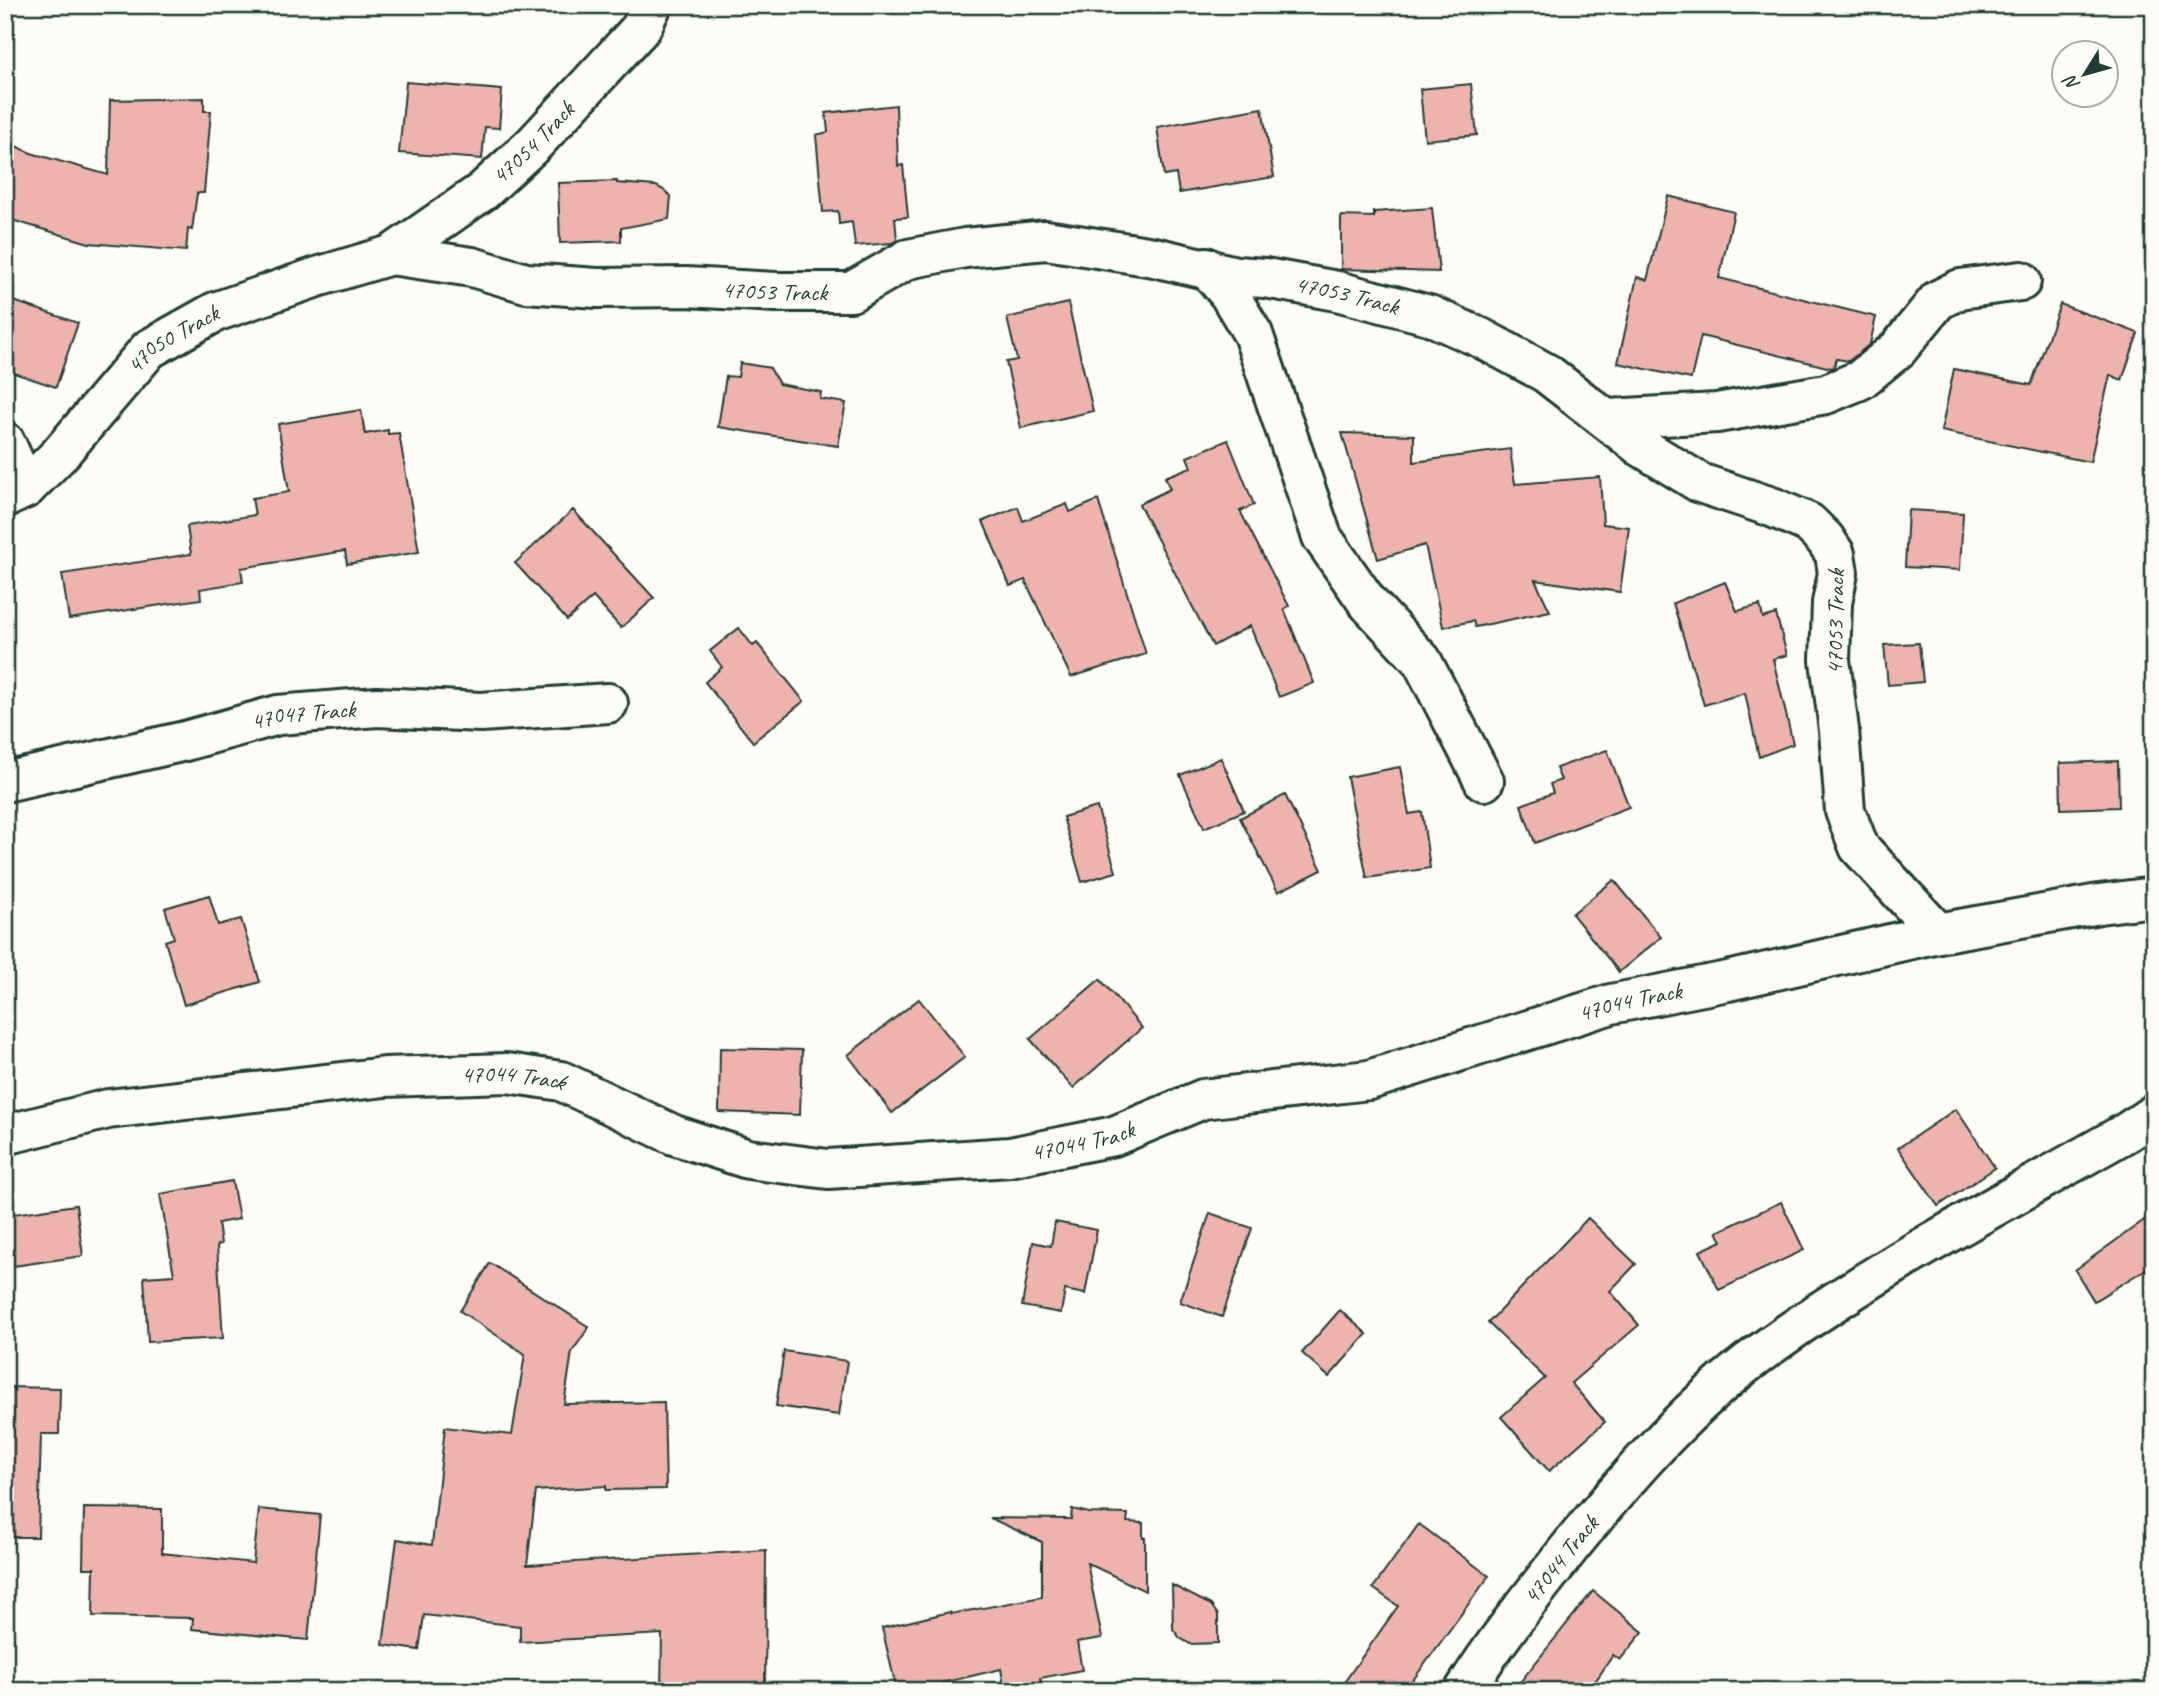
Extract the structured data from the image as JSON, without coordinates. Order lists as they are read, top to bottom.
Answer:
{
  "streets": {
    "street": [
      "47054 Track",
      "47053 Track",
      "47050 Track",
      "47047 Track",
      "47044 Track"
    ]
  },
  "crossings": [
    ["47054 Track", "47053 Track"],
    ["47054 Track", "47050 Track"],
    ["47053 Track", "47050 Track"],
    ["47053 Track", "47044 Track"]
  ],
  "north": "bottom left"
}
